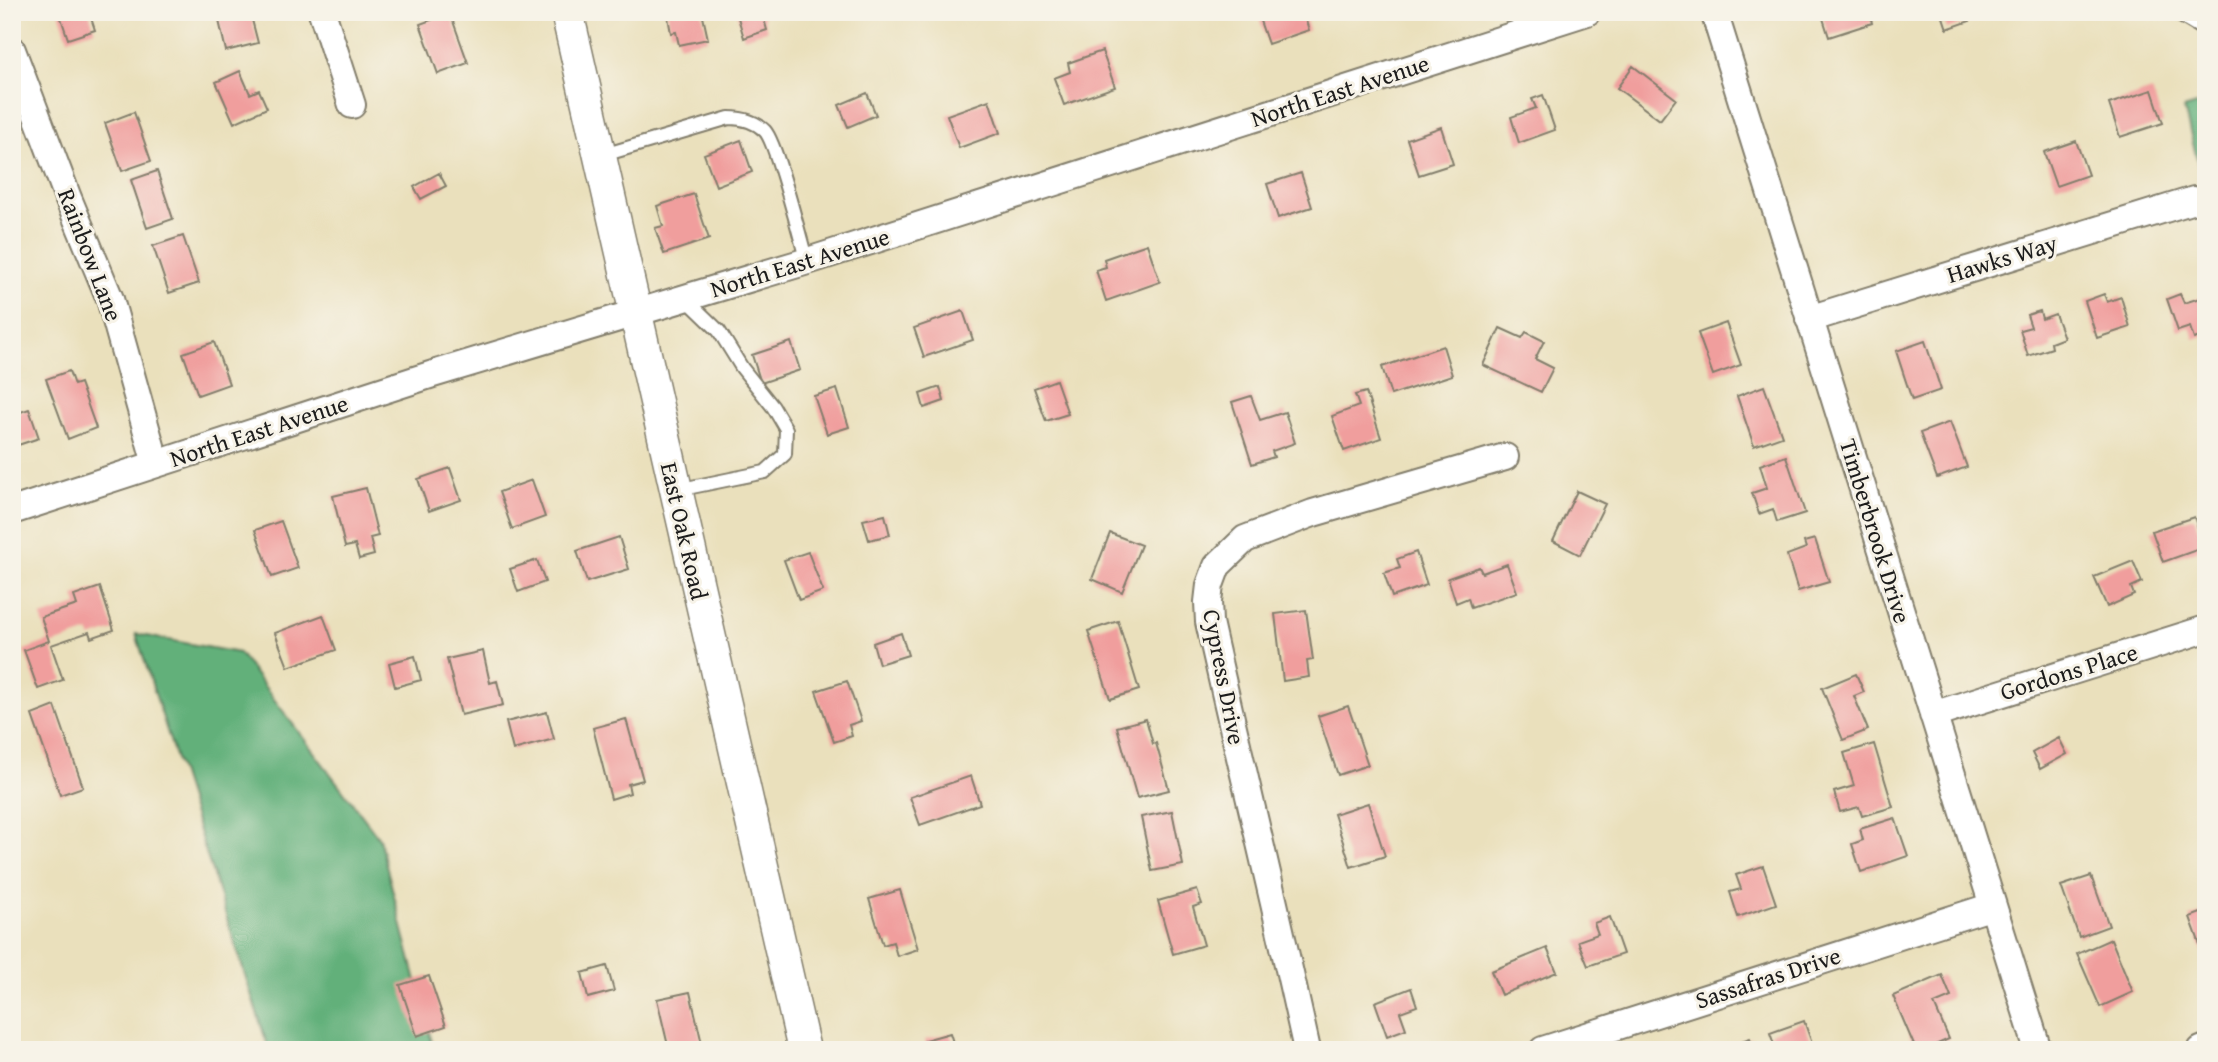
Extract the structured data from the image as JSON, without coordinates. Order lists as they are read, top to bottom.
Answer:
{
  "streets": {
    "street": [
      "North East Avenue",
      "Rainbow Lane",
      "Hawks Way",
      "East Oak Road",
      "Timberbrook Drive",
      "Gordons Place",
      "Cypress Drive",
      "Sassafras Drive"
    ]
  },
  "crossings": [
    ["North East Avenue", "Rainbow Lane"],
    ["North East Avenue", "East Oak Road"],
    ["Hawks Way", "Timberbrook Drive"],
    ["Timberbrook Drive", "Gordons Place"],
    ["Timberbrook Drive", "Sassafras Drive"]
  ]
}
